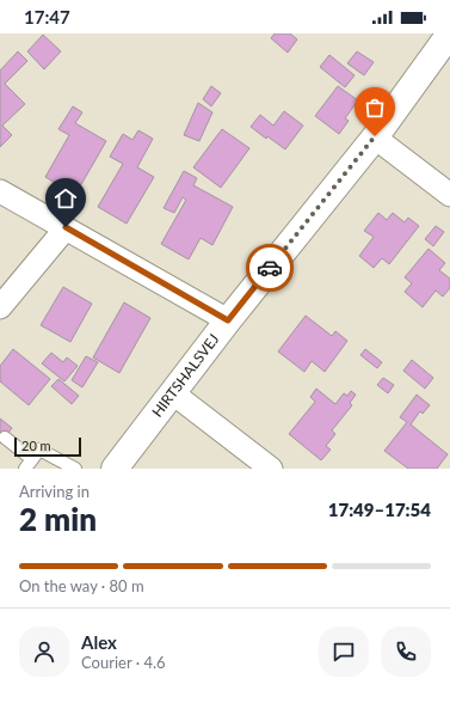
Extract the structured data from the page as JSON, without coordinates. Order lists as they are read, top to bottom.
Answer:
{
  "streets": {
    "street": ["HIRTSHALSVEJ"]
  },
  "scale_bar": "20 m",
  "page": {
    "status": "17:47",
    "scale": "20 m",
    "heading": ["2 min", "Arriving in", "17:49–17:54"],
    "panel": ["Alex", "Courier · 4.6"],
    "bar": "On the way · 80 m"
  }
}
